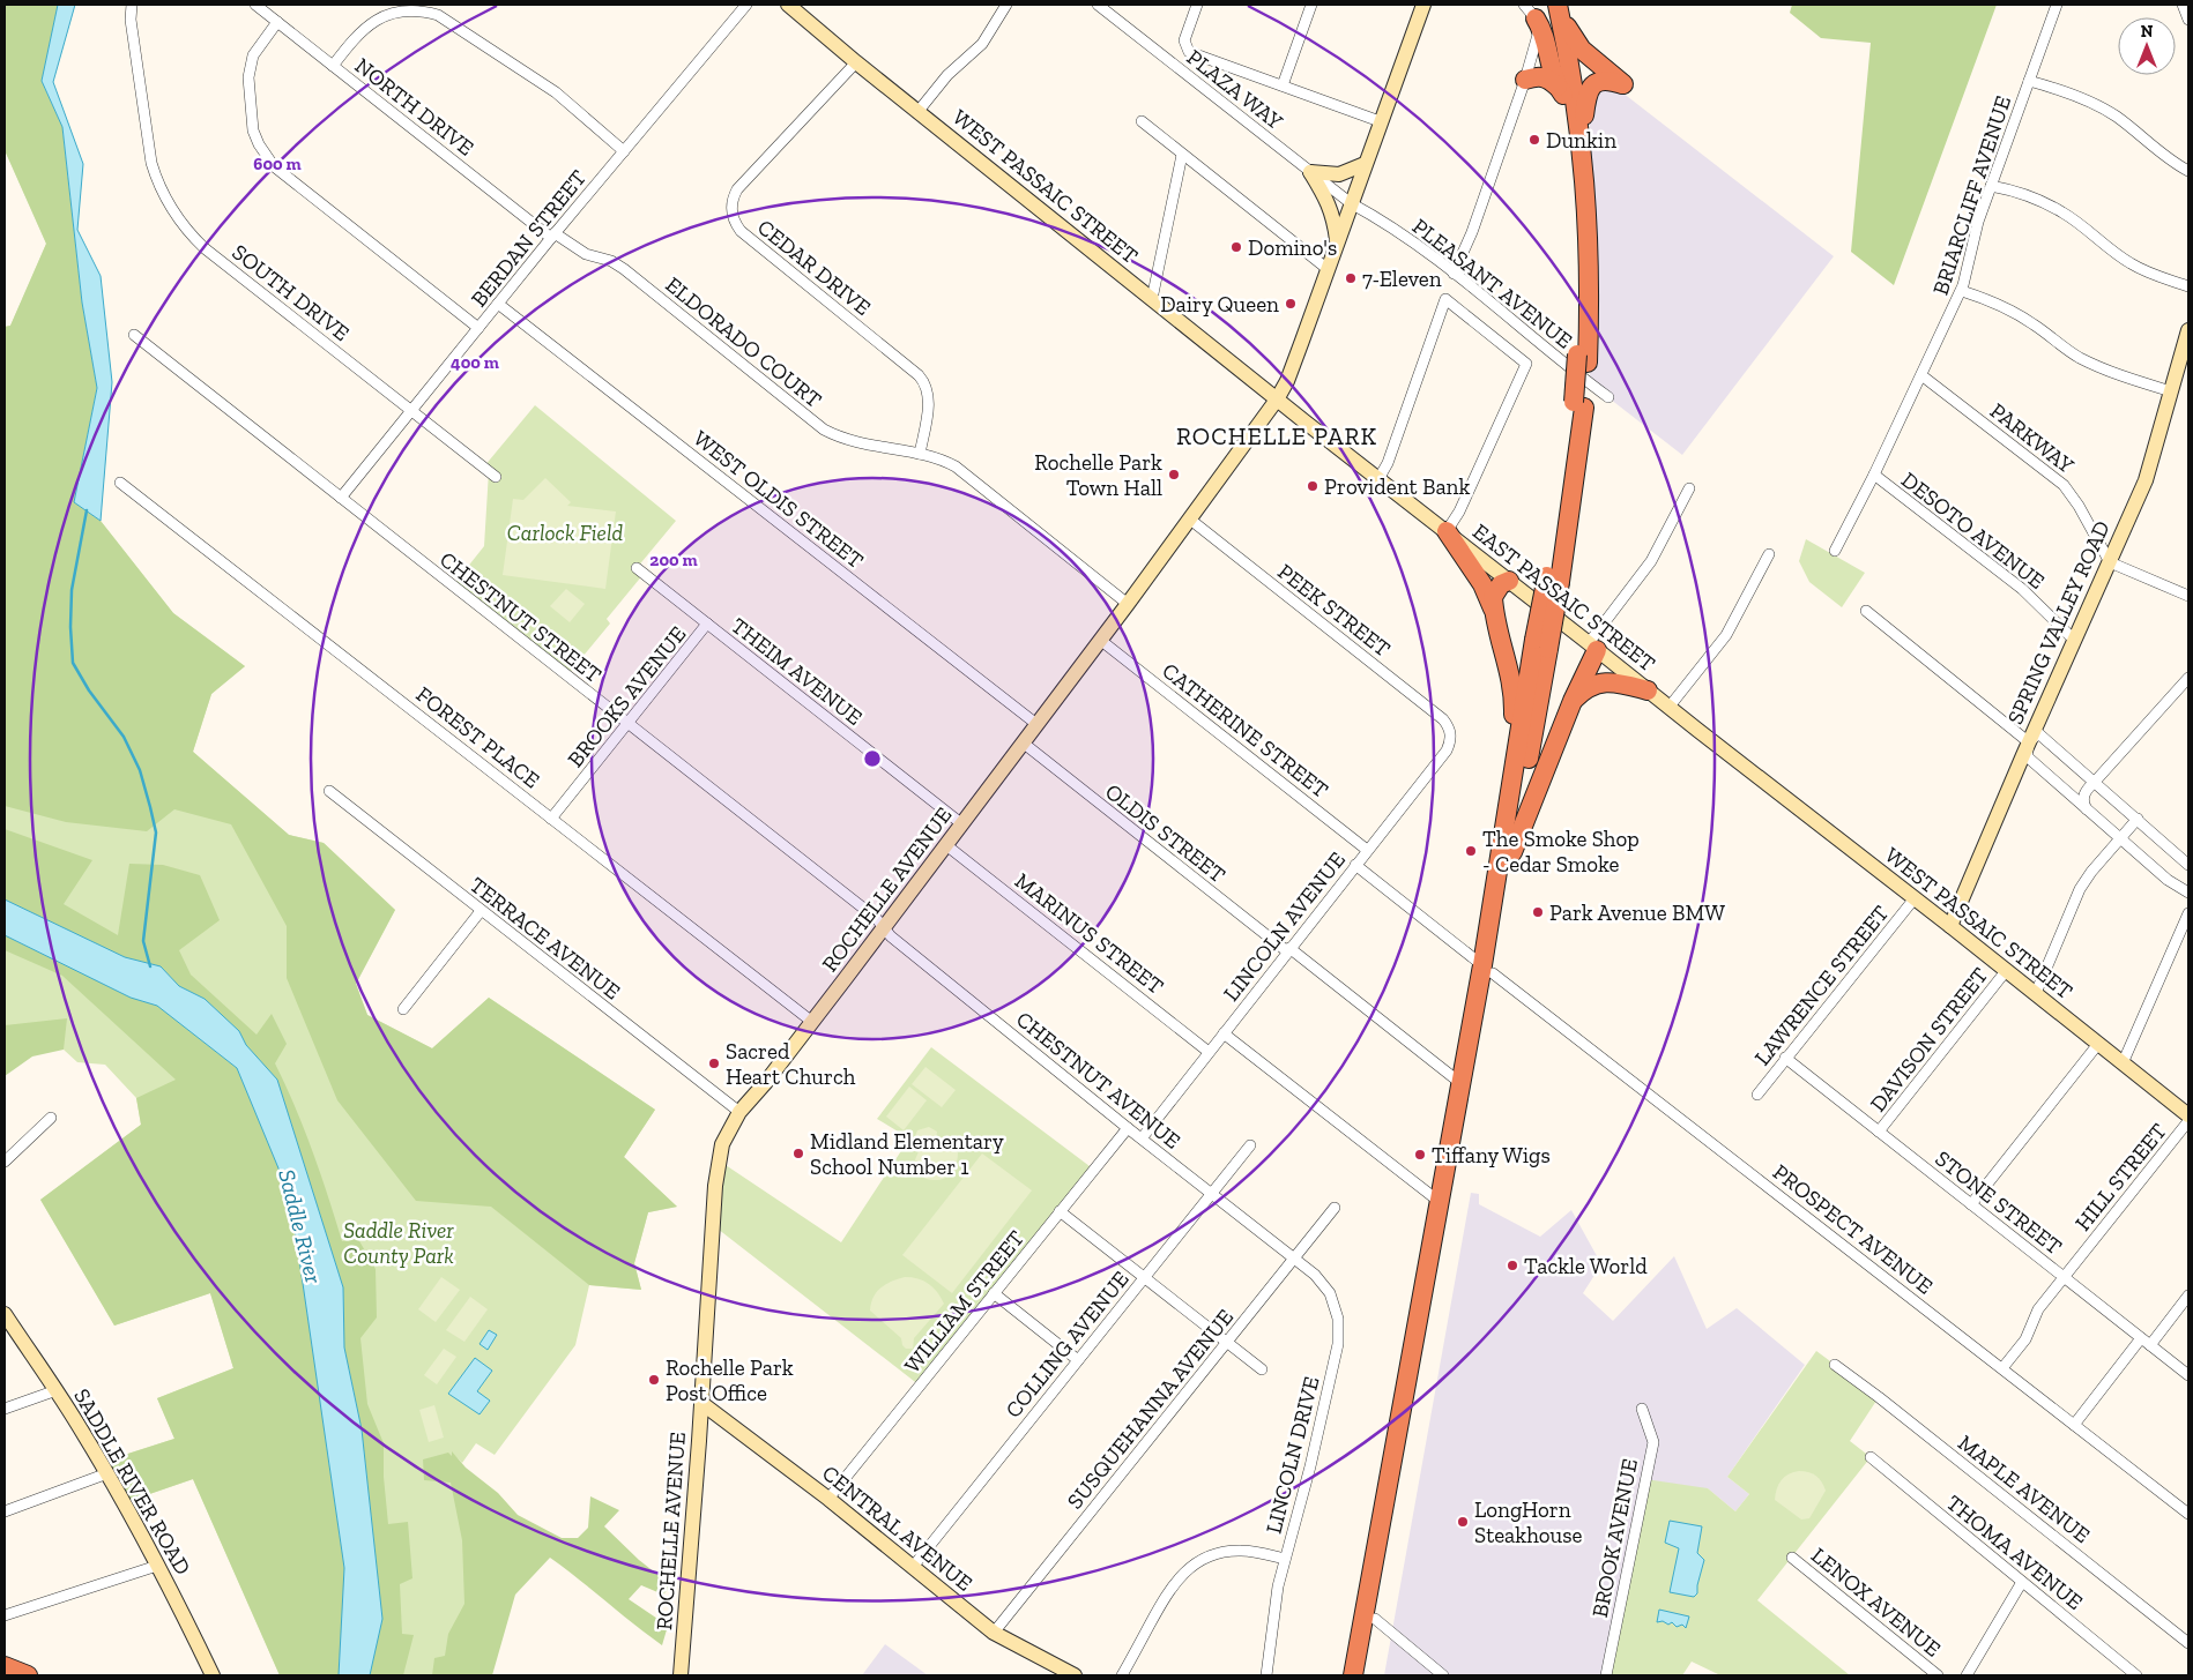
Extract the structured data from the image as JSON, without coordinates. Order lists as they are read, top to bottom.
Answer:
{
  "streets": {
    "street": [
      "PLAZA WAY",
      "NORTH DRIVE",
      "WEST PASSAIC STREET",
      "BRIARCLIFF AVENUE",
      "BERDAN STREET",
      "CEDAR DRIVE",
      "PLEASANT AVENUE",
      "SOUTH DRIVE",
      "ELDORADO COURT",
      "PARKWAY",
      "WEST OLDIS STREET",
      "DESOTO AVENUE",
      "EAST PASSAIC STREET",
      "PEEK STREET",
      "CHESTNUT STREET",
      "SPRING VALLEY ROAD",
      "THEIM AVENUE",
      "BROOKS AVENUE",
      "CATHERINE STREET",
      "FOREST PLACE",
      "OLDIS STREET",
      "ROCHELLE AVENUE",
      "LINCOLN AVENUE",
      "MARINUS STREET",
      "TERRACE AVENUE",
      "LAWRENCE STREET",
      "DAVISON STREET",
      "CHESTNUT AVENUE",
      "HILL STREET",
      "STONE STREET",
      "PROSPECT AVENUE",
      "WILLIAM STREET",
      "COLLING AVENUE",
      "SUSQUEHANNA AVENUE",
      "LINCOLN DRIVE",
      "SADDLE RIVER ROAD",
      "MAPLE AVENUE",
      "CENTRAL AVENUE",
      "BROOK AVENUE",
      "THOMA AVENUE",
      "LENOX AVENUE"
    ]
  },
  "crossings": [
    ["PLAZA WAY", "PLEASANT AVENUE"],
    ["PLAZA WAY", "ROCHELLE AVENUE"],
    ["NORTH DRIVE", "BERDAN STREET"],
    ["NORTH DRIVE", "ELDORADO COURT"],
    ["WEST PASSAIC STREET", "CEDAR DRIVE"],
    ["WEST PASSAIC STREET", "EAST PASSAIC STREET"],
    ["WEST PASSAIC STREET", "SPRING VALLEY ROAD"],
    ["WEST PASSAIC STREET", "ROCHELLE AVENUE"],
    ["WEST PASSAIC STREET", "LAWRENCE STREET"],
    ["WEST PASSAIC STREET", "DAVISON STREET"],
    ["BRIARCLIFF AVENUE", "PARKWAY"],
    ["BRIARCLIFF AVENUE", "DESOTO AVENUE"],
    ["BERDAN STREET", "SOUTH DRIVE"],
    ["BERDAN STREET", "ELDORADO COURT"],
    ["BERDAN STREET", "WEST OLDIS STREET"],
    ["BERDAN STREET", "CHESTNUT STREET"],
    ["CEDAR DRIVE", "ELDORADO COURT"],
    ["PLEASANT AVENUE", "EAST PASSAIC STREET"],
    ["PLEASANT AVENUE", "ROCHELLE AVENUE"],
    ["ELDORADO COURT", "ROCHELLE AVENUE"],
    ["PARKWAY", "SPRING VALLEY ROAD"],
    ["WEST OLDIS STREET", "ROCHELLE AVENUE"],
    ["DESOTO AVENUE", "SPRING VALLEY ROAD"],
    ["EAST PASSAIC STREET", "ROCHELLE AVENUE"],
    ["PEEK STREET", "ROCHELLE AVENUE"],
    ["PEEK STREET", "LINCOLN AVENUE"],
    ["CHESTNUT STREET", "BROOKS AVENUE"],
    ["CHESTNUT STREET", "ROCHELLE AVENUE"],
    ["CHESTNUT STREET", "CHESTNUT AVENUE"],
    ["THEIM AVENUE", "BROOKS AVENUE"],
    ["THEIM AVENUE", "ROCHELLE AVENUE"],
    ["BROOKS AVENUE", "FOREST PLACE"],
    ["CATHERINE STREET", "ROCHELLE AVENUE"],
    ["CATHERINE STREET", "LINCOLN AVENUE"],
    ["FOREST PLACE", "ROCHELLE AVENUE"],
    ["OLDIS STREET", "ROCHELLE AVENUE"],
    ["OLDIS STREET", "LINCOLN AVENUE"],
    ["ROCHELLE AVENUE", "MARINUS STREET"],
    ["ROCHELLE AVENUE", "TERRACE AVENUE"],
    ["ROCHELLE AVENUE", "CHESTNUT AVENUE"],
    ["ROCHELLE AVENUE", "CENTRAL AVENUE"],
    ["LINCOLN AVENUE", "MARINUS STREET"],
    ["LINCOLN AVENUE", "CHESTNUT AVENUE"],
    ["LINCOLN AVENUE", "PROSPECT AVENUE"],
    ["LAWRENCE STREET", "STONE STREET"],
    ["DAVISON STREET", "STONE STREET"],
    ["CHESTNUT AVENUE", "WILLIAM STREET"],
    ["CHESTNUT AVENUE", "COLLING AVENUE"],
    ["CHESTNUT AVENUE", "SUSQUEHANNA AVENUE"],
    ["CHESTNUT AVENUE", "LINCOLN DRIVE"],
    ["HILL STREET", "STONE STREET"],
    ["HILL STREET", "PROSPECT AVENUE"],
    ["WILLIAM STREET", "CENTRAL AVENUE"],
    ["COLLING AVENUE", "CENTRAL AVENUE"],
    ["SUSQUEHANNA AVENUE", "LINCOLN DRIVE"],
    ["SUSQUEHANNA AVENUE", "CENTRAL AVENUE"]
  ],
  "districts": ["ROCHELLE PARK"],
  "water": ["Saddle River"],
  "parks": ["Carlock Field", "Saddle River County Park"],
  "places": [
    "Dunkin",
    "Domino's",
    "7-Eleven",
    "Dairy Queen",
    "Rochelle Park Town Hall",
    "Provident Bank",
    "The Smoke Shop - Cedar Smoke",
    "Park Avenue BMW",
    "Sacred Heart Church",
    "Midland Elementary School Number 1",
    "Tiffany Wigs",
    "Tackle World",
    "Rochelle Park Post Office",
    "LongHorn Steakhouse"
  ],
  "north": "top",
  "rings": ["600 m", "400 m", "200 m"]
}
